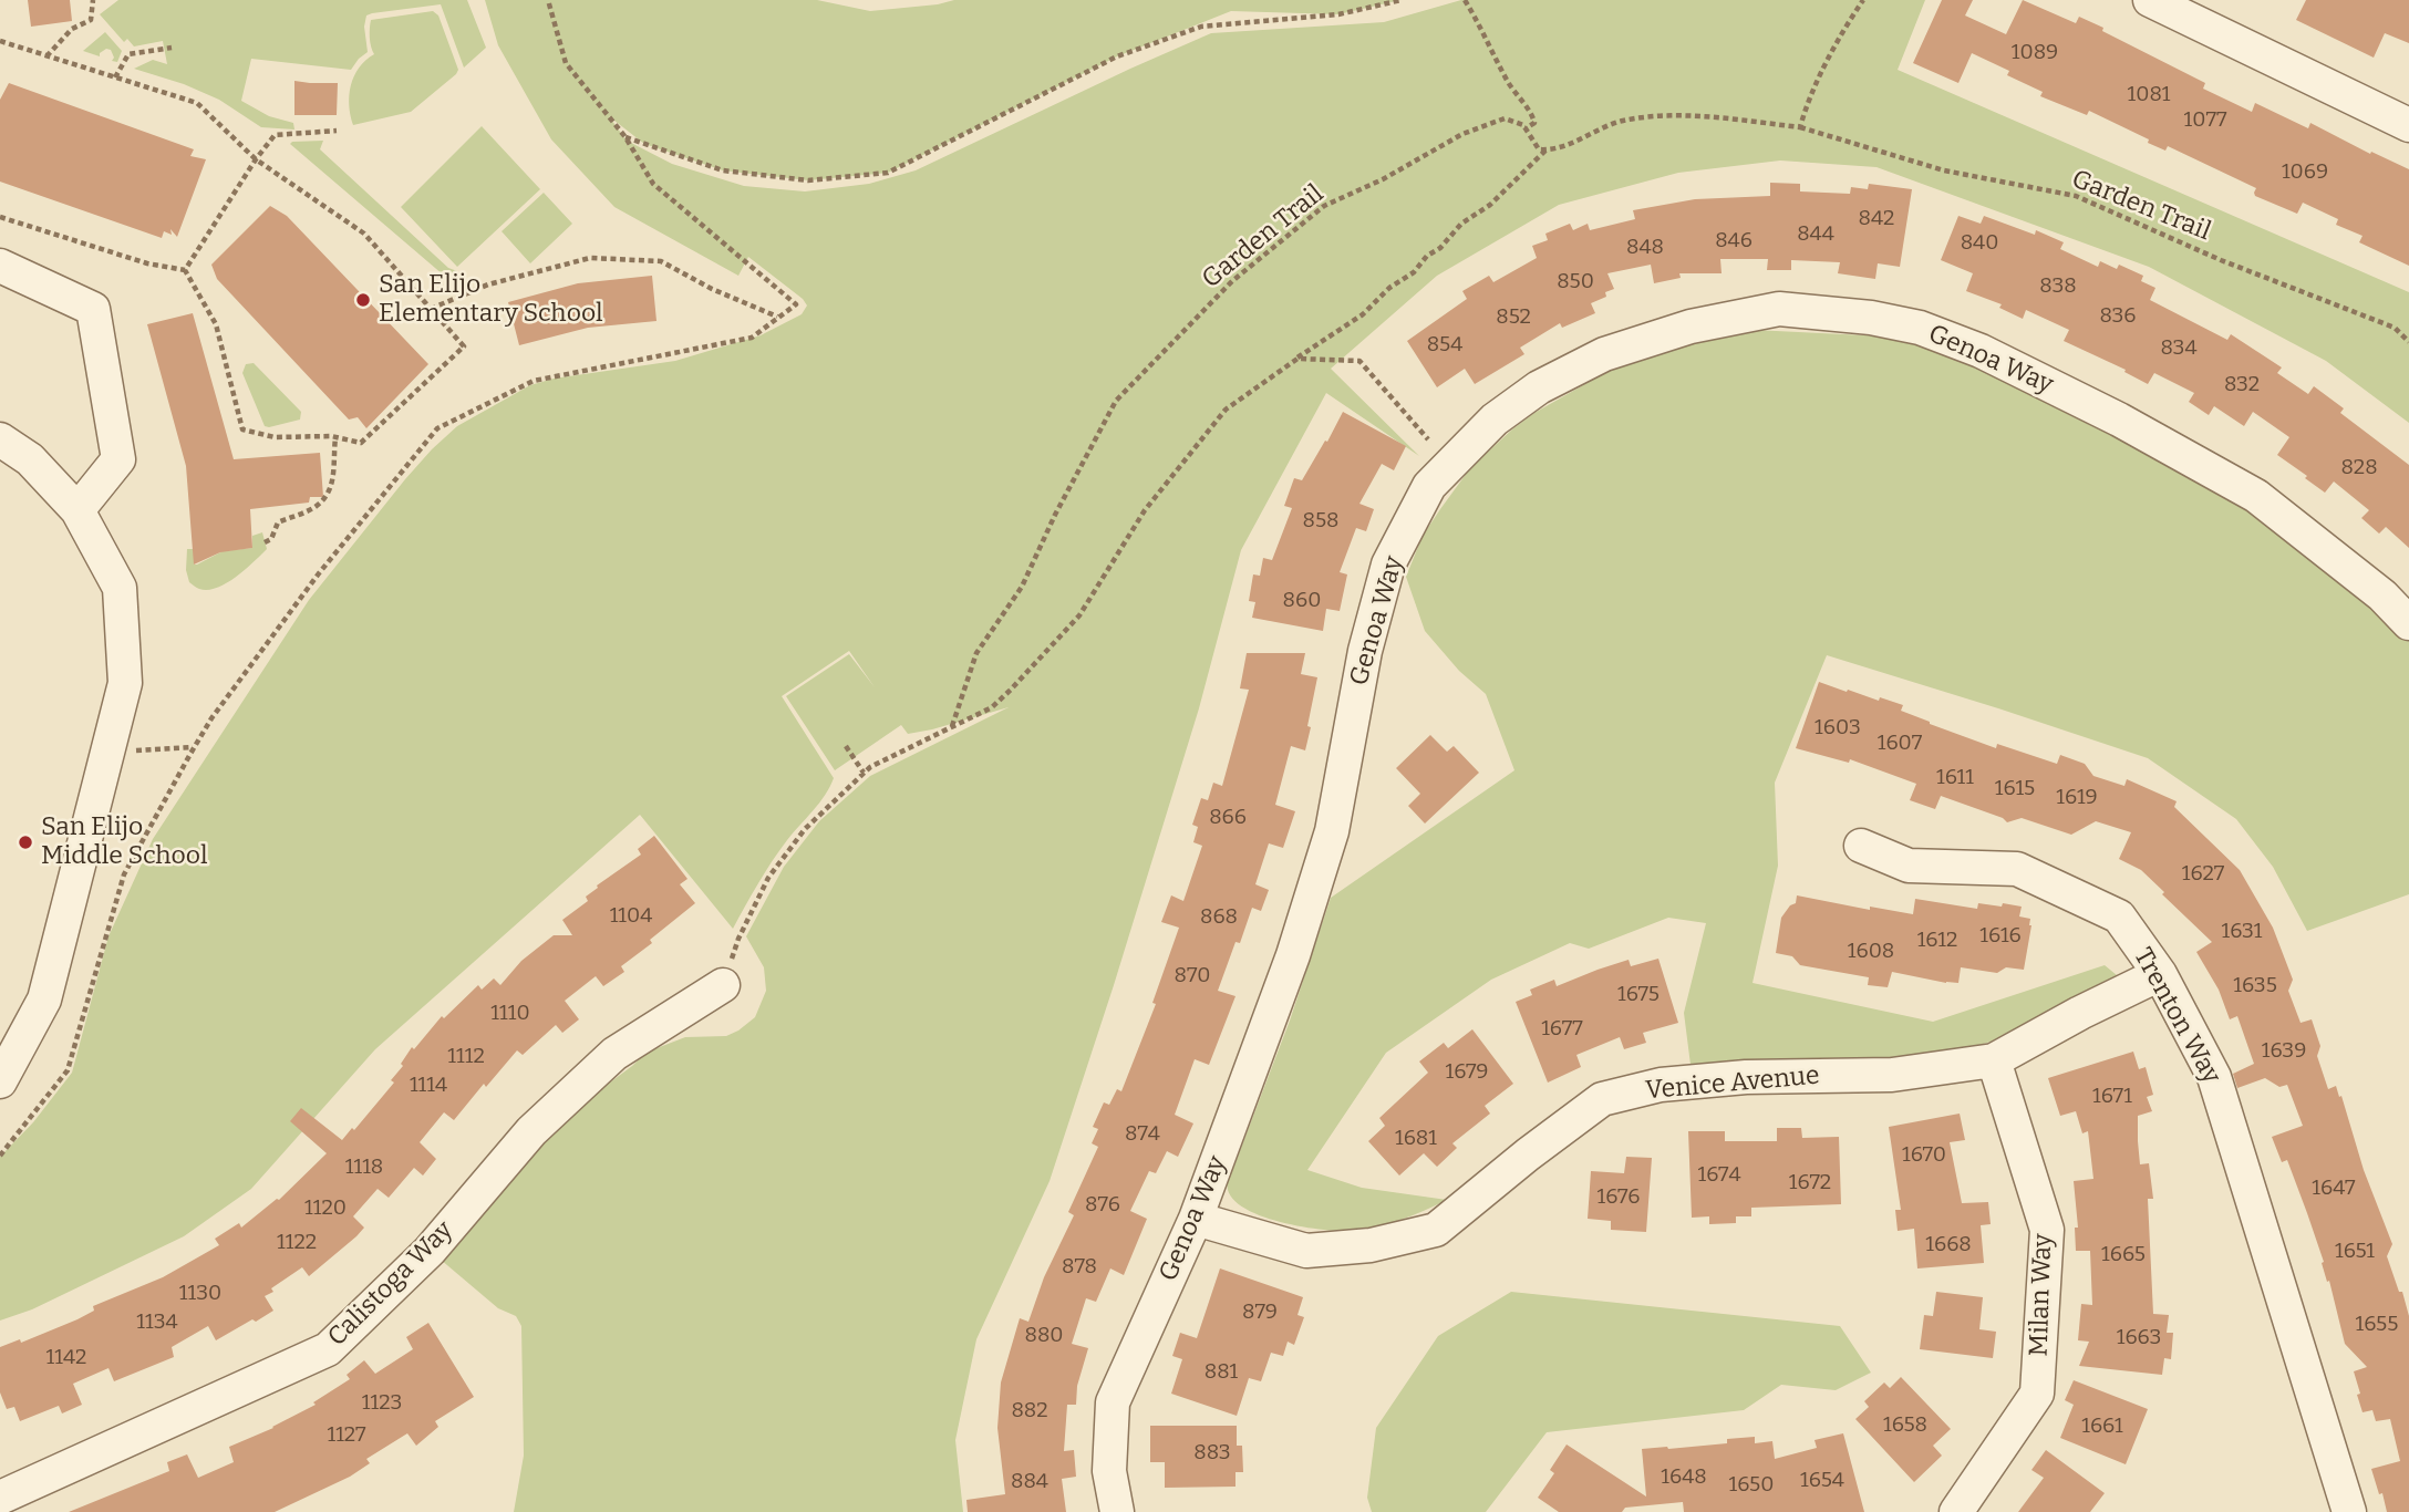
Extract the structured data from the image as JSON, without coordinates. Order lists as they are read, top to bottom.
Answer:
{
  "streets": {
    "street": [
      "Genoa Way",
      "Trenton Way",
      "Venice Avenue",
      "Calistoga Way",
      "Milan Way"
    ],
    "path": ["Garden Trail"]
  },
  "crossings": [
    ["Genoa Way", "Venice Avenue"],
    ["Trenton Way", "Venice Avenue"],
    ["Venice Avenue", "Milan Way"]
  ],
  "places": ["San Elijo Elementary School", "San Elijo Middle School"],
  "house_numbers": [
    "1089",
    "1081",
    "1077",
    "1069",
    "842",
    "844",
    "846",
    "840",
    "848",
    "850",
    "838",
    "836",
    "852",
    "854",
    "834",
    "832",
    "828",
    "858",
    "860",
    "1603",
    "1607",
    "1611",
    "1615",
    "1619",
    "866",
    "1627",
    "1104",
    "868",
    "1631",
    "1616",
    "1612",
    "1608",
    "870",
    "1635",
    "1675",
    "1110",
    "1677",
    "1639",
    "1112",
    "1679",
    "1114",
    "1671",
    "874",
    "1681",
    "1670",
    "1118",
    "1674",
    "1672",
    "1647",
    "1676",
    "876",
    "1120",
    "1122",
    "1668",
    "1651",
    "1665",
    "878",
    "1130",
    "879",
    "1134",
    "1655",
    "880",
    "1663",
    "1142",
    "881",
    "1123",
    "882",
    "1658",
    "1661",
    "1127",
    "883",
    "1648",
    "1654",
    "884",
    "1650"
  ]
}
